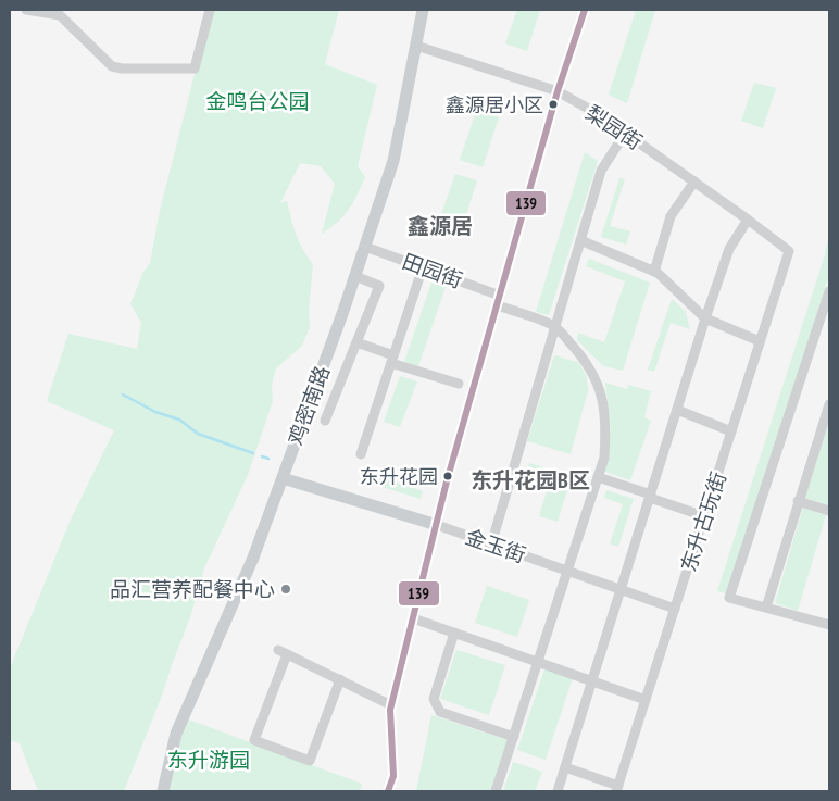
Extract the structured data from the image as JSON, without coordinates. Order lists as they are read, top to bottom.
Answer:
{
  "streets": {
    "main road": ["鸡密南路", "金玉街"],
    "street": ["梨园街", "田园街", "东升古玩街"]
  },
  "crossings": [
    ["梨园街", "鸡密南路"],
    ["梨园街", "东升古玩街"],
    ["田园街", "鸡密南路"],
    ["鸡密南路", "金玉街"],
    ["东升古玩街", "金玉街"]
  ],
  "districts": ["鑫源居", "东升花园B区"],
  "parks": ["金鸣台公园", "东升游园"],
  "places": ["鑫源居小区", "东升花园", "品汇营养配餐中心"],
  "lines": ["transit line 139"]
}
